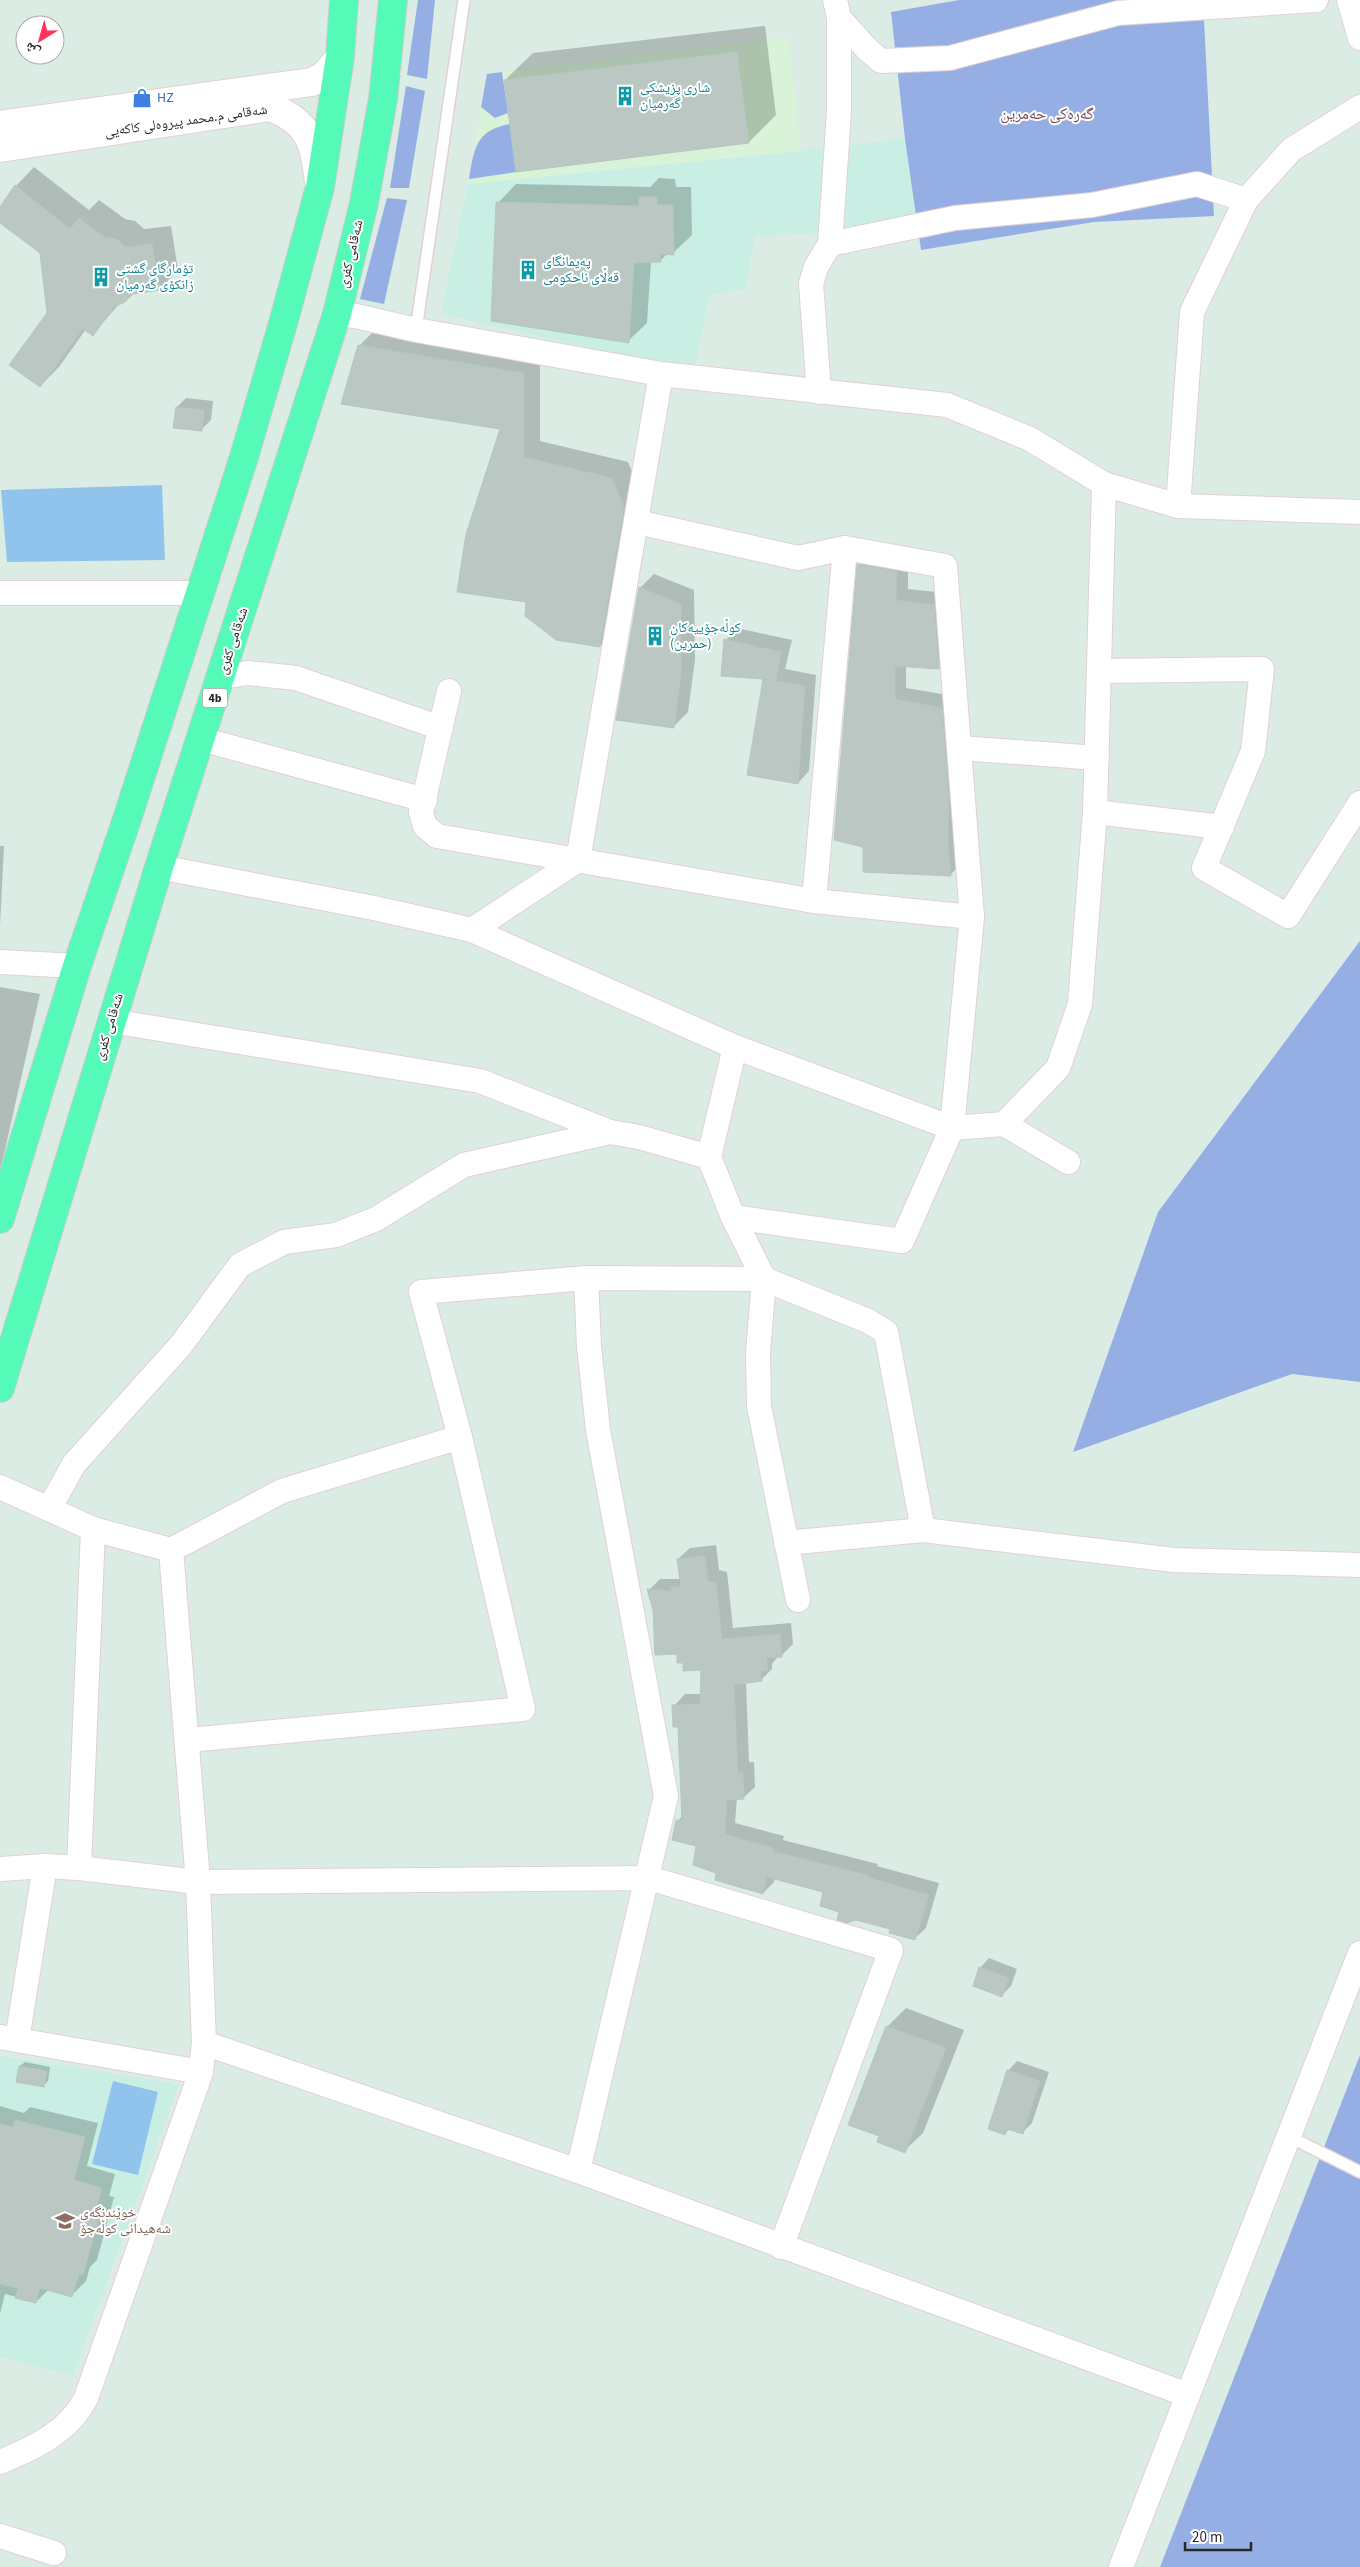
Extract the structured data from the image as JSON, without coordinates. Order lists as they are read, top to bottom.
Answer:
{
  "streets": {
    "highway": ["شەقامی کفری", "4b"],
    "street": ["شەقامی م.محمد پیروەلی کاکەیی"]
  },
  "districts": ["گەرەکی حەمرین"],
  "places": {
    "building": [
      "شاری پزیشکی گەرمیان",
      "پەیمانگای قەڵای ناحکومی",
      "تۆمارگای گشتی زانکۆی گەرمیان",
      "کوڵەجۆییەکان (حمرین)"
    ],
    "shop": ["HZ"],
    "school or university": ["خوێندنگەی شەهیدانی کوڵەجۆ"]
  },
  "scale_bar": "20 m",
  "north": "bottom left"
}
